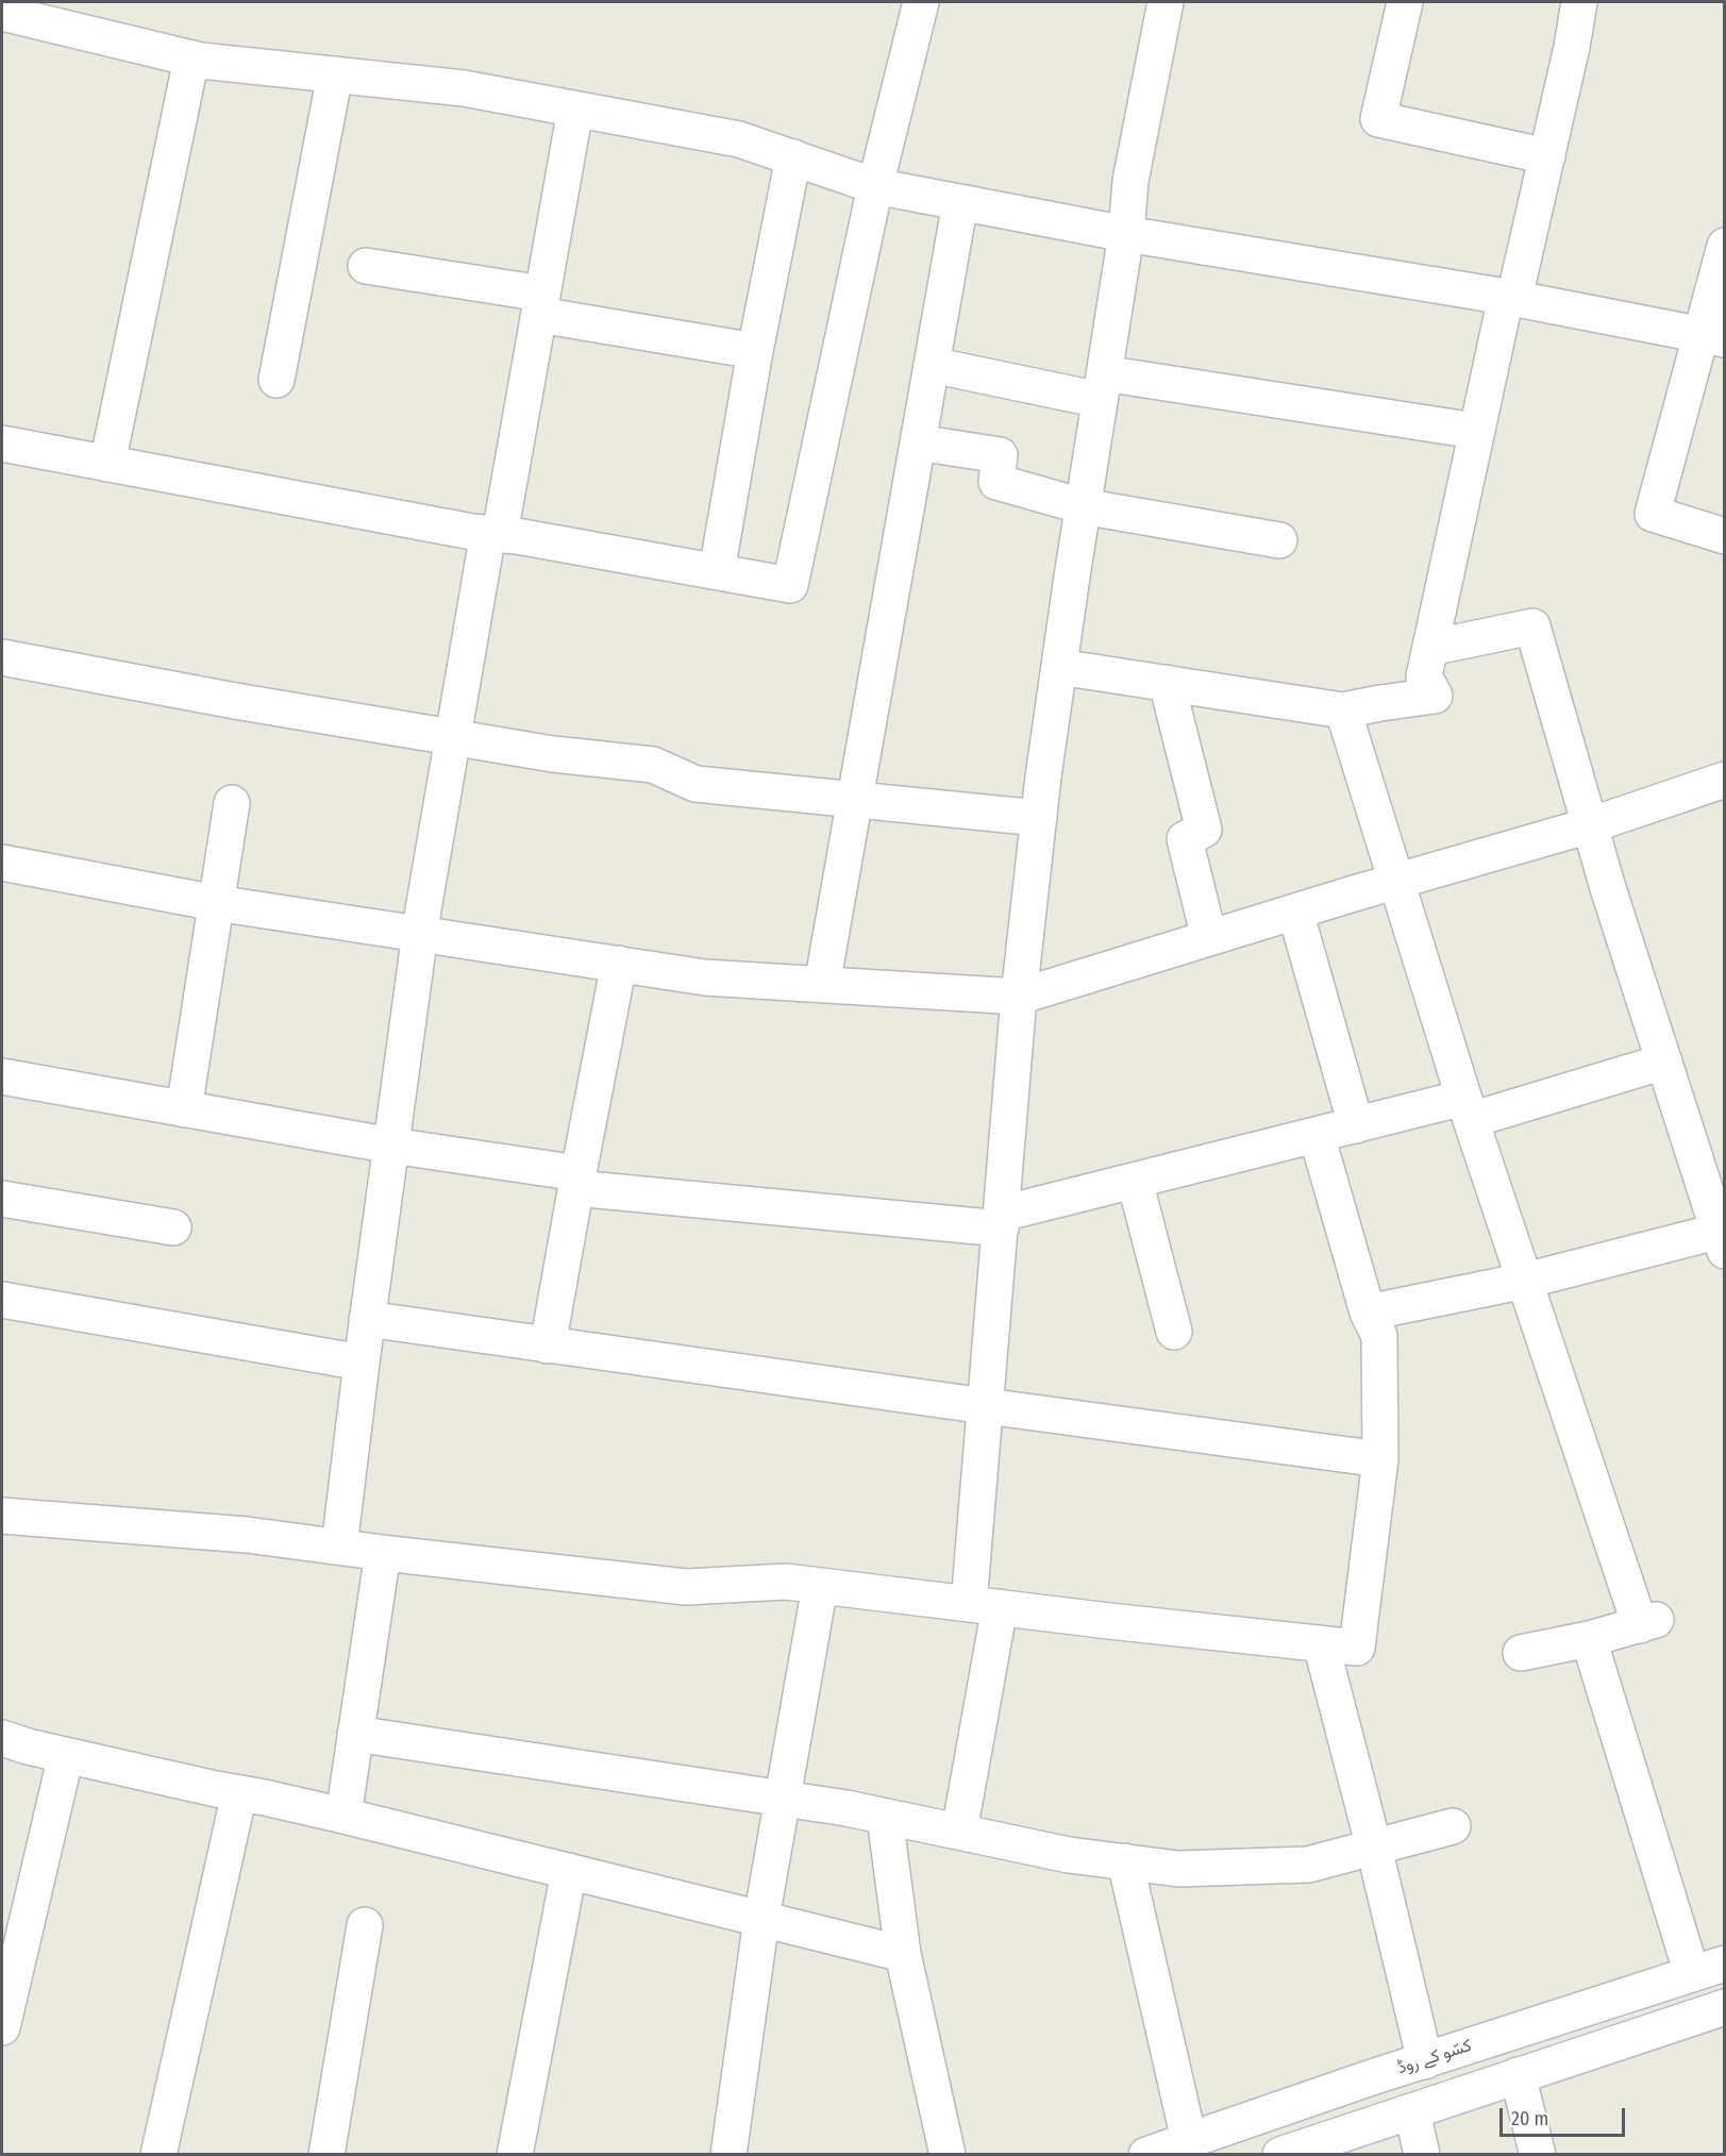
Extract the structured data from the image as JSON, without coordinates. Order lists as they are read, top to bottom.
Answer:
{
  "streets": {
    "street": ["کسّو کے روڈ"]
  },
  "scale_bar": "20 m"
}
